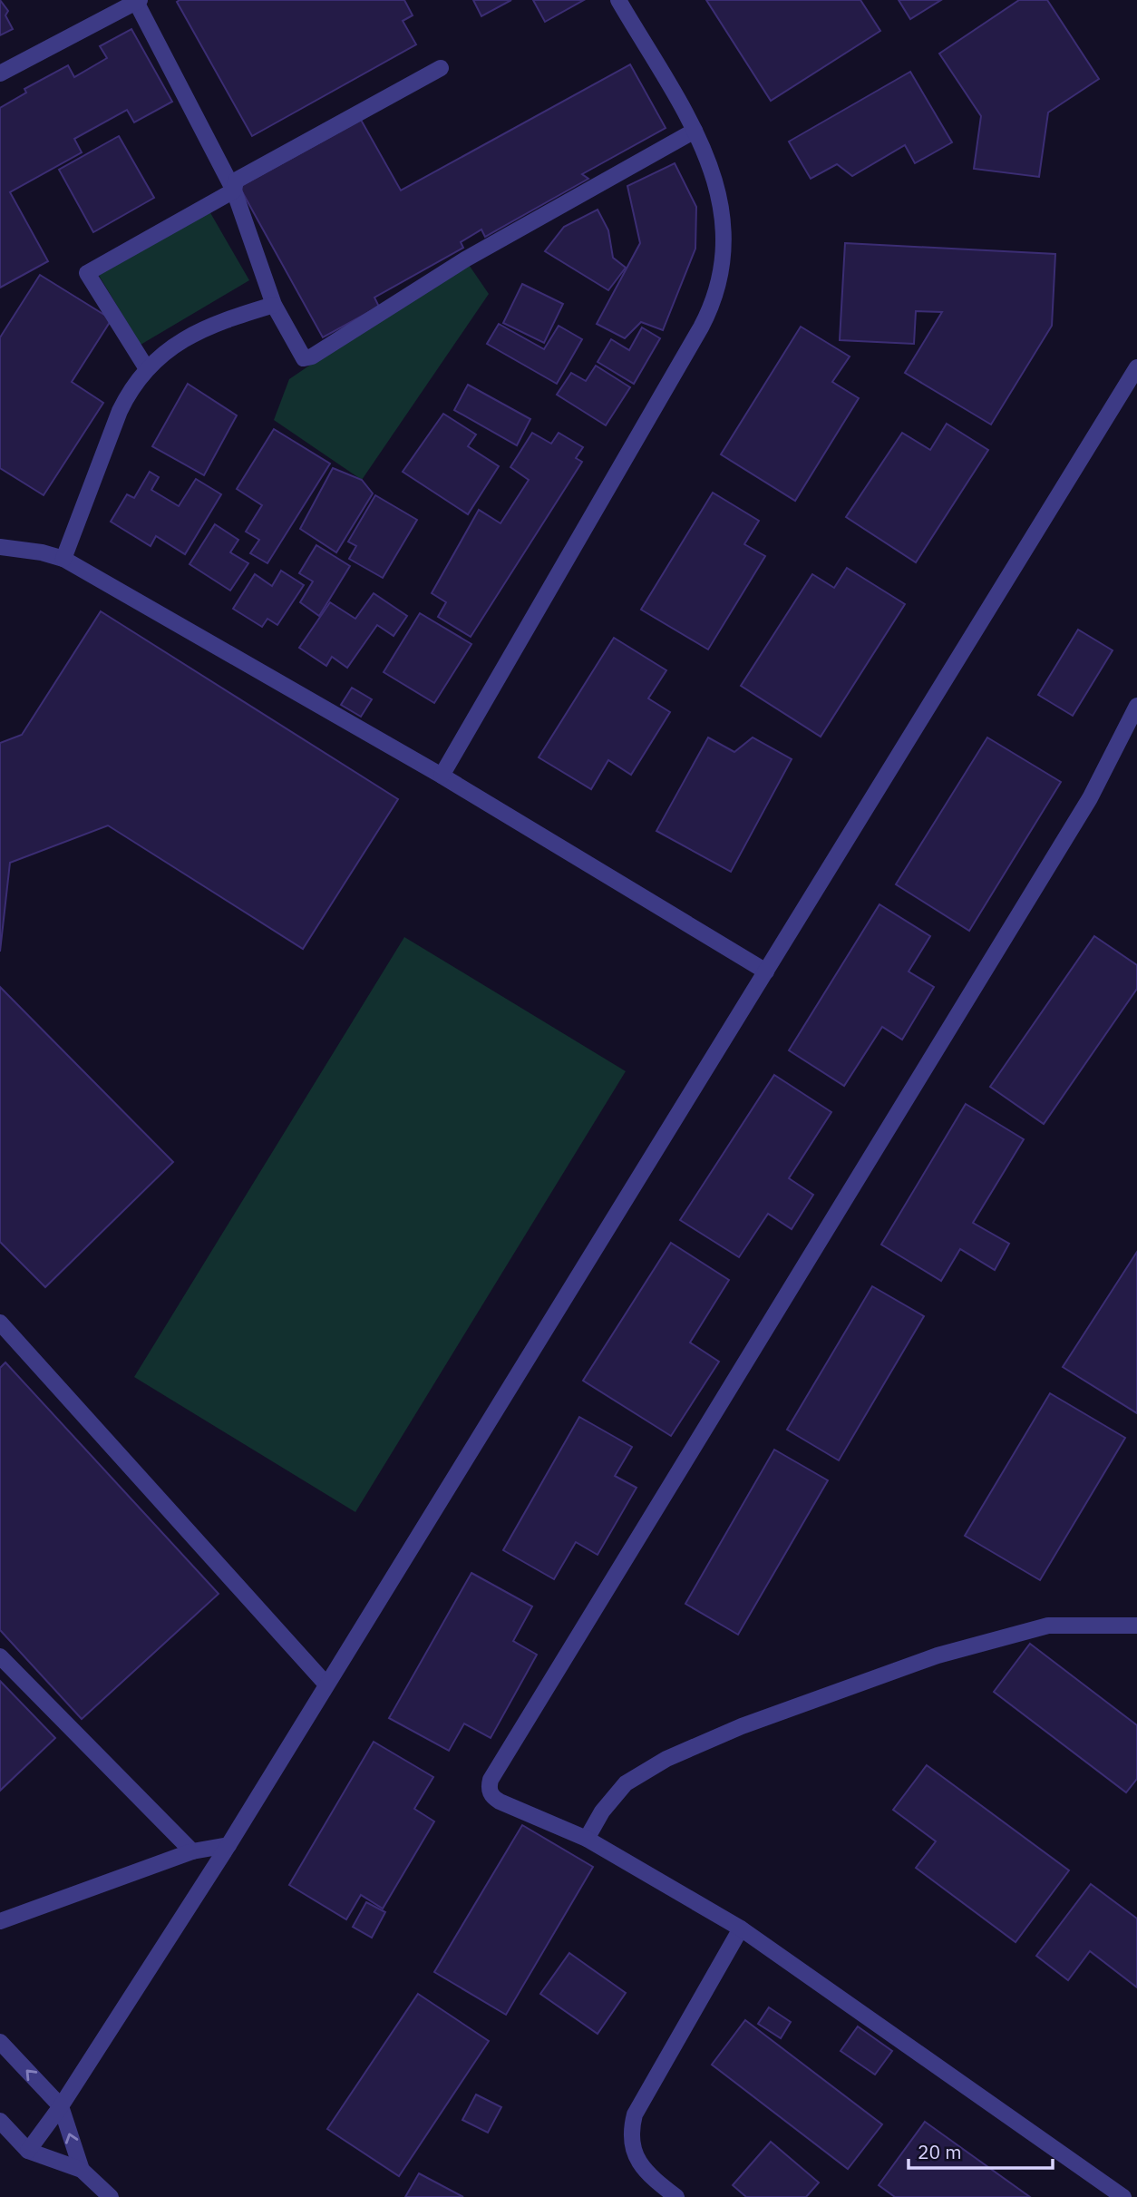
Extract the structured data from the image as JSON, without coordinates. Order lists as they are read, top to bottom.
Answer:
{
  "scale_bar": "20 m"
}
